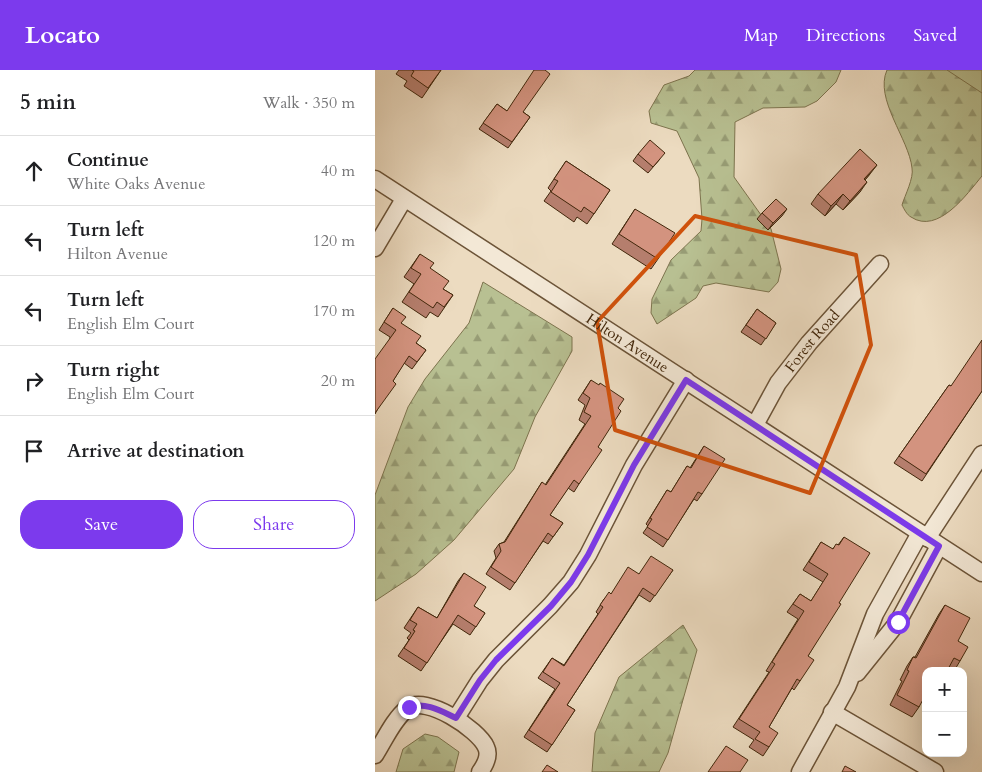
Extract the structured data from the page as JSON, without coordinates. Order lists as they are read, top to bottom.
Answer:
{
  "streets": {
    "street": ["Forest Road", "Hilton Avenue"]
  },
  "crossings": [
    ["Forest Road", "Hilton Avenue"]
  ],
  "page": {
    "header": "Locato",
    "nav": ["Map", "Directions", "Saved"],
    "heading": ["5 min", "Walk · 350 m"],
    "list": [
      ["Continue", "White Oaks Avenue", "40 m"],
      ["Turn left", "Hilton Avenue", "120 m"],
      ["Turn left", "English Elm Court", "170 m"],
      ["Turn right", "English Elm Court", "20 m"],
      "Arrive at destination"
    ],
    "buttons": ["Save", "Share"],
    "map_buttons": ["+", "−"]
  }
}
